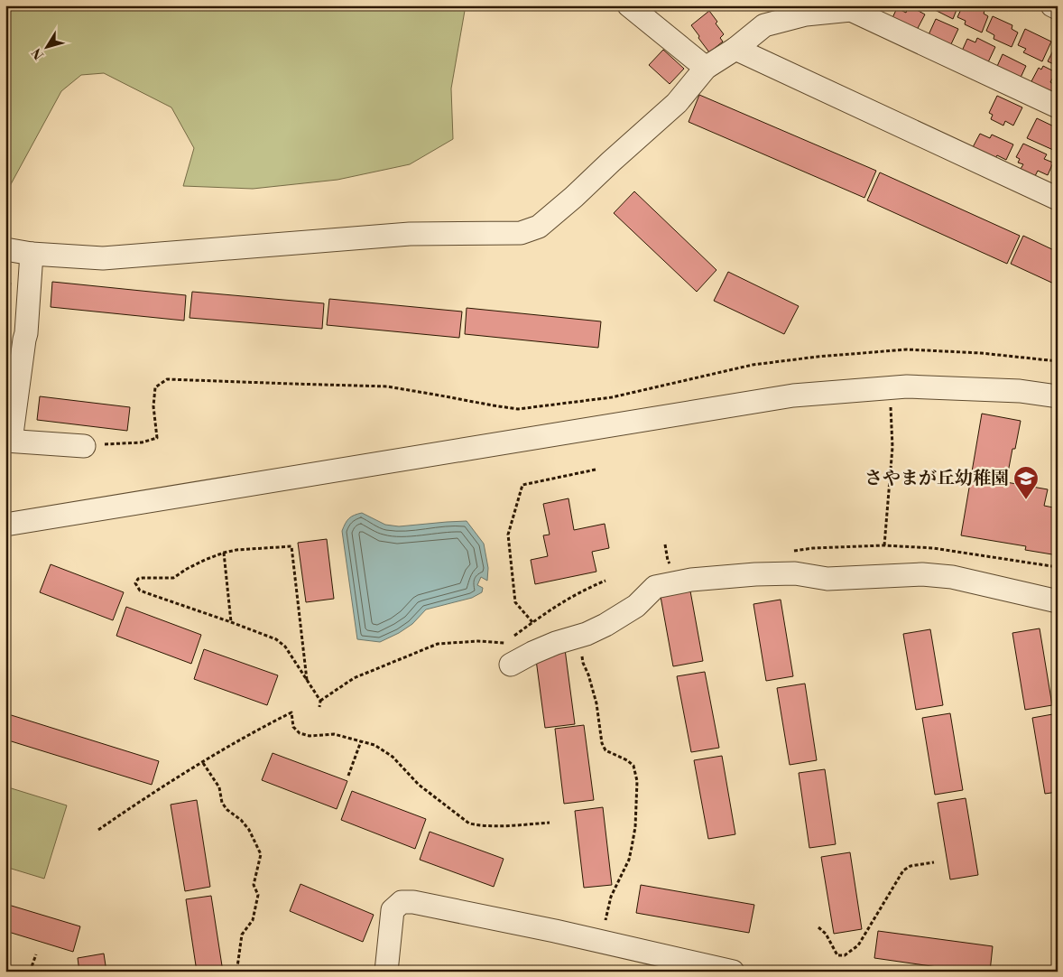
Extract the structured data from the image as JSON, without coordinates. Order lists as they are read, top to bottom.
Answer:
{
  "places": {
    "school or university": ["さやまが丘幼稚園"]
  },
  "north": "bottom left"
}
